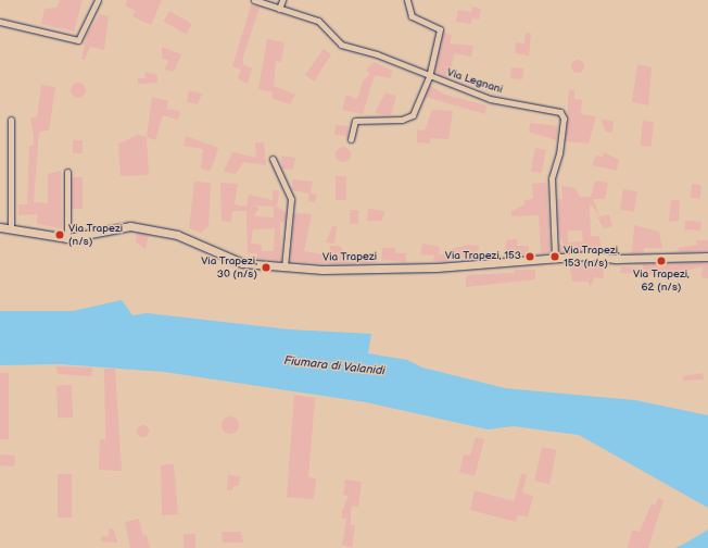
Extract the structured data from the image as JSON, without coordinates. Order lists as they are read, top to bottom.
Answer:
{
  "streets": {
    "street": ["Via Legnani", "Via Trapezi"]
  },
  "crossings": [
    ["Via Legnani", "Via Trapezi"]
  ],
  "water": ["Fiumara di Valanidi"],
  "places": [
    "Via Trapezi (n/s)",
    "Via Trapezi, 153",
    "Via Trapezi, 153 (n/s)",
    "Via Trapezi, 62 (n/s)",
    "Via Trapezi, 30 (n/s)"
  ]
}
